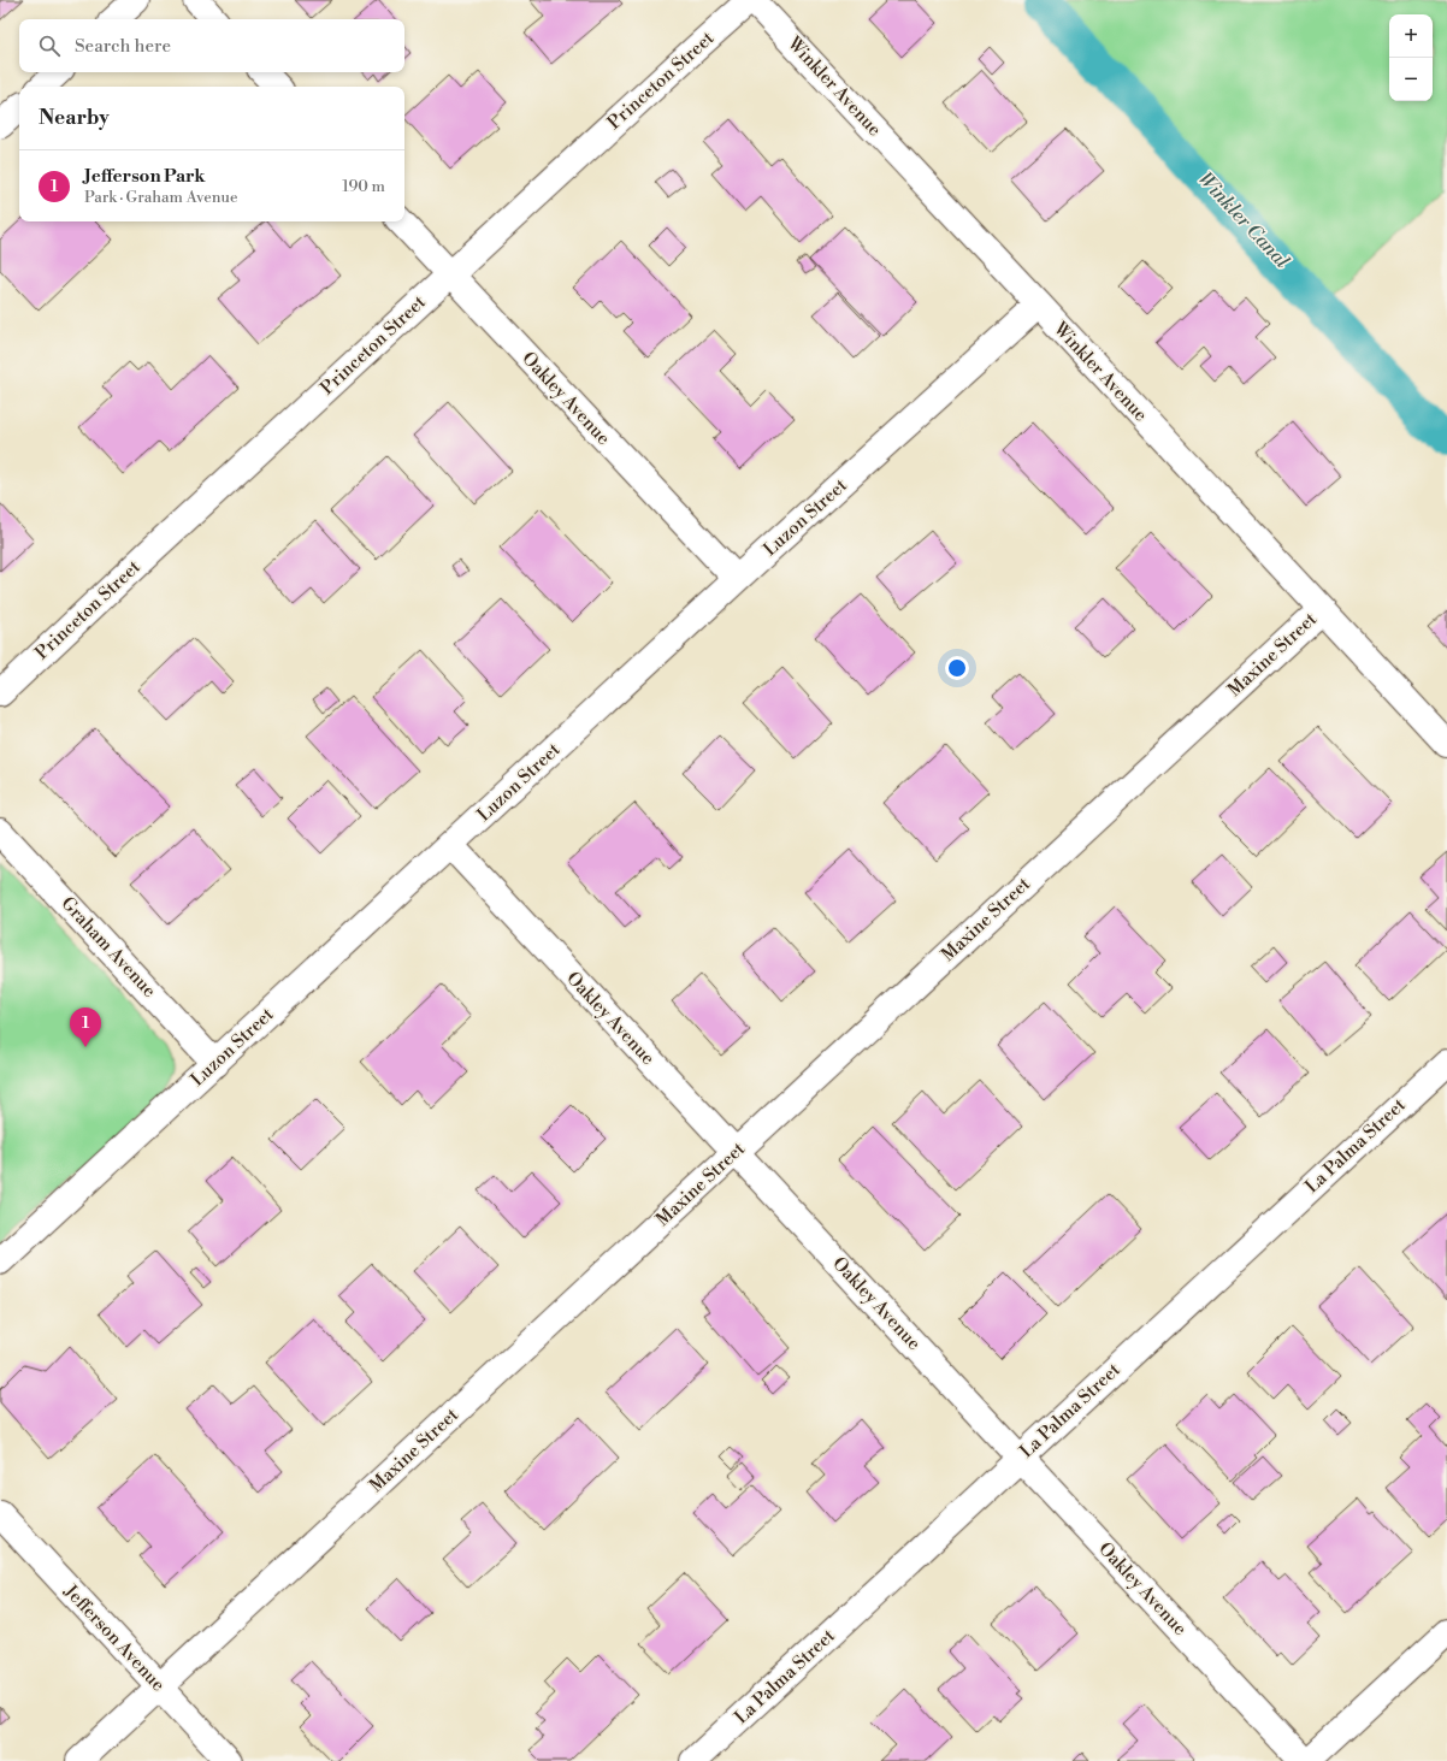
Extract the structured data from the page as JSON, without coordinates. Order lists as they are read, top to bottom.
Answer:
{
  "streets": {
    "street": [
      "Princeton Street",
      "Winkler Avenue",
      "Oakley Avenue",
      "Luzon Street",
      "Maxine Street",
      "Graham Avenue",
      "La Palma Street",
      "Jefferson Avenue"
    ]
  },
  "crossings": [
    ["Princeton Street", "Winkler Avenue"],
    ["Princeton Street", "Oakley Avenue"],
    ["Winkler Avenue", "Luzon Street"],
    ["Winkler Avenue", "Maxine Street"],
    ["Oakley Avenue", "Luzon Street"],
    ["Oakley Avenue", "Maxine Street"],
    ["Oakley Avenue", "La Palma Street"],
    ["Luzon Street", "Graham Avenue"],
    ["Maxine Street", "Jefferson Avenue"]
  ],
  "water": ["Winkler Canal"],
  "page": {
    "map_buttons": ["+", "−"],
    "search": "Search here",
    "heading": "Nearby",
    "list": [
      {
        "mark": "1",
        "name": "Jefferson Park",
        "note": "Park · Graham Avenue",
        "value": "190 m"
      }
    ],
    "pins": "1"
  }
}
